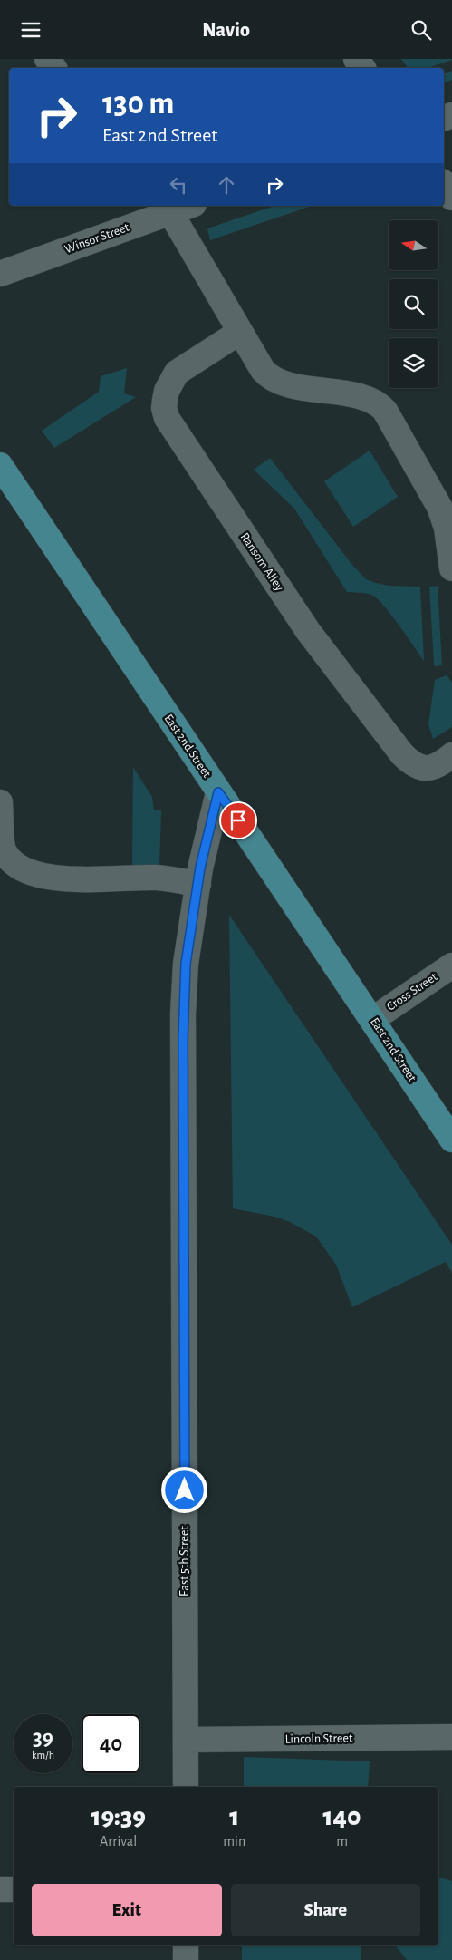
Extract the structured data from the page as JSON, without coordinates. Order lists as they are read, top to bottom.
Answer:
{
  "streets": {
    "main road": ["East 2nd Street"],
    "street": [
      "Winsor Street",
      "Ransom Alley",
      "Cross Street",
      "East 5th Street",
      "Lincoln Street"
    ]
  },
  "crossings": [
    ["East 2nd Street", "Cross Street"],
    ["East 2nd Street", "East 5th Street"],
    ["East 5th Street", "Lincoln Street"]
  ],
  "north": "left",
  "page": {
    "header": "Navio",
    "turn": ["130 m", "East 2nd Street"],
    "speed": "39 km/h",
    "limit": "40",
    "eta": [
      "19:39",
      "Arrival",
      "1",
      "min",
      "140",
      "m"
    ],
    "buttons": ["Exit", "Share"]
  }
}
